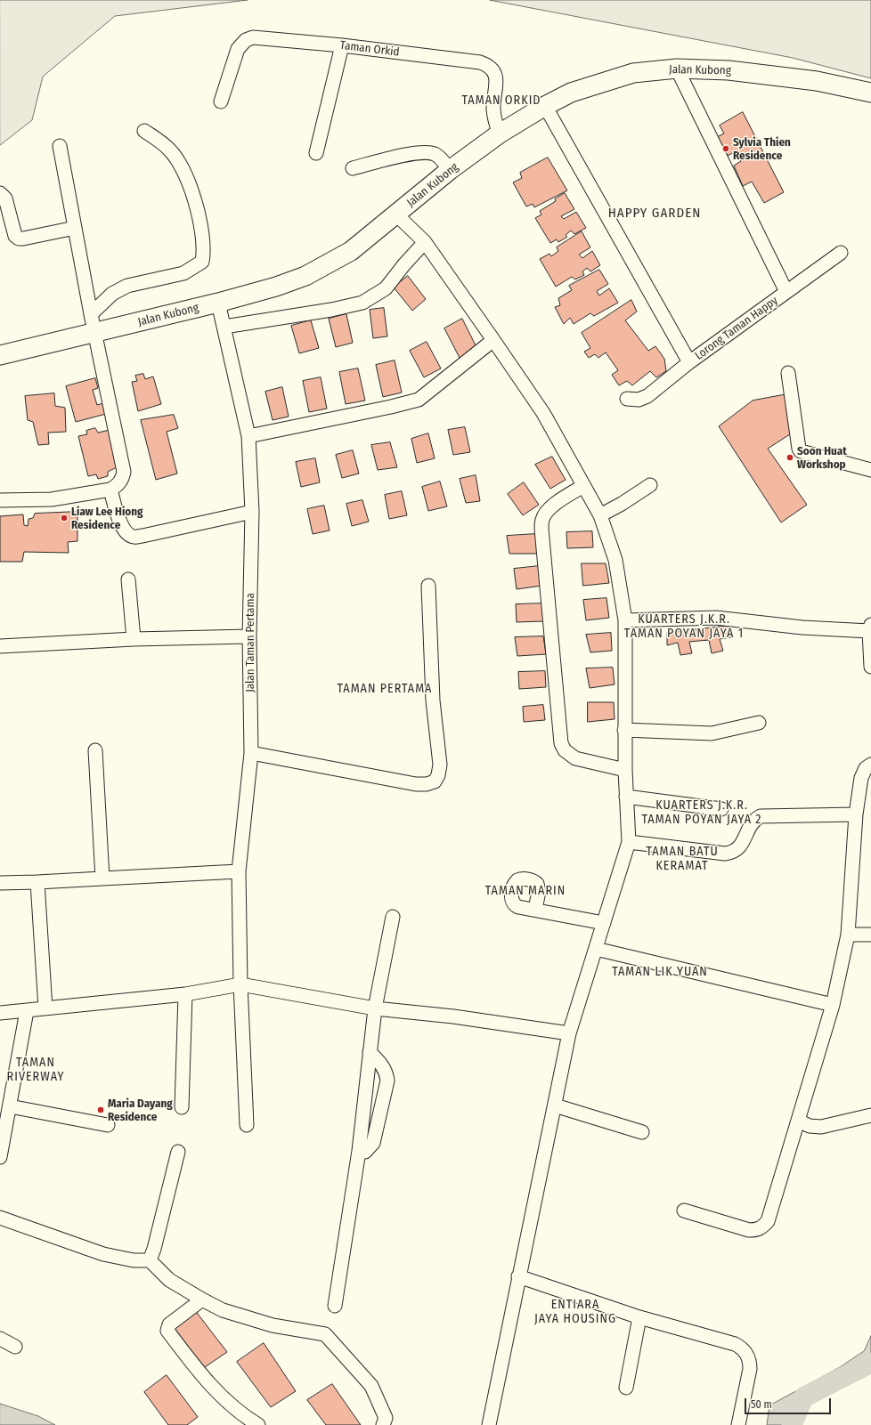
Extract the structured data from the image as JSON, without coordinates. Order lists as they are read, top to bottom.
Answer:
{
  "streets": {
    "highway": ["Jalan Kubong"],
    "street": ["Taman Orkid", "Lorong Taman Happy", "Jalan Taman Pertama"]
  },
  "crossings": [
    ["Taman Orkid", "Jalan Kubong"],
    ["Jalan Kubong", "Lorong Taman Happy"],
    ["Jalan Kubong", "Jalan Taman Pertama"]
  ],
  "districts": [
    "TAMAN ORKID",
    "HAPPY GARDEN",
    "KUARTERS J.K.R. TAMAN POYAN JAYA 1",
    "TAMAN PERTAMA",
    "KUARTERS J.K.R. TAMAN POYAN JAYA 2",
    "TAMAN BATU KERAMAT",
    "TAMAN MARIN",
    "TAMAN LIK YUAN",
    "TAMAN RIVERWAY",
    "ENTIARA JAYA HOUSING"
  ],
  "places": [
    "Sylvia Thien Residence",
    "Soon Huat Workshop",
    "Liaw Lee Hiong Residence",
    "Maria Dayang Residence"
  ],
  "scale_bar": "50 m"
}
